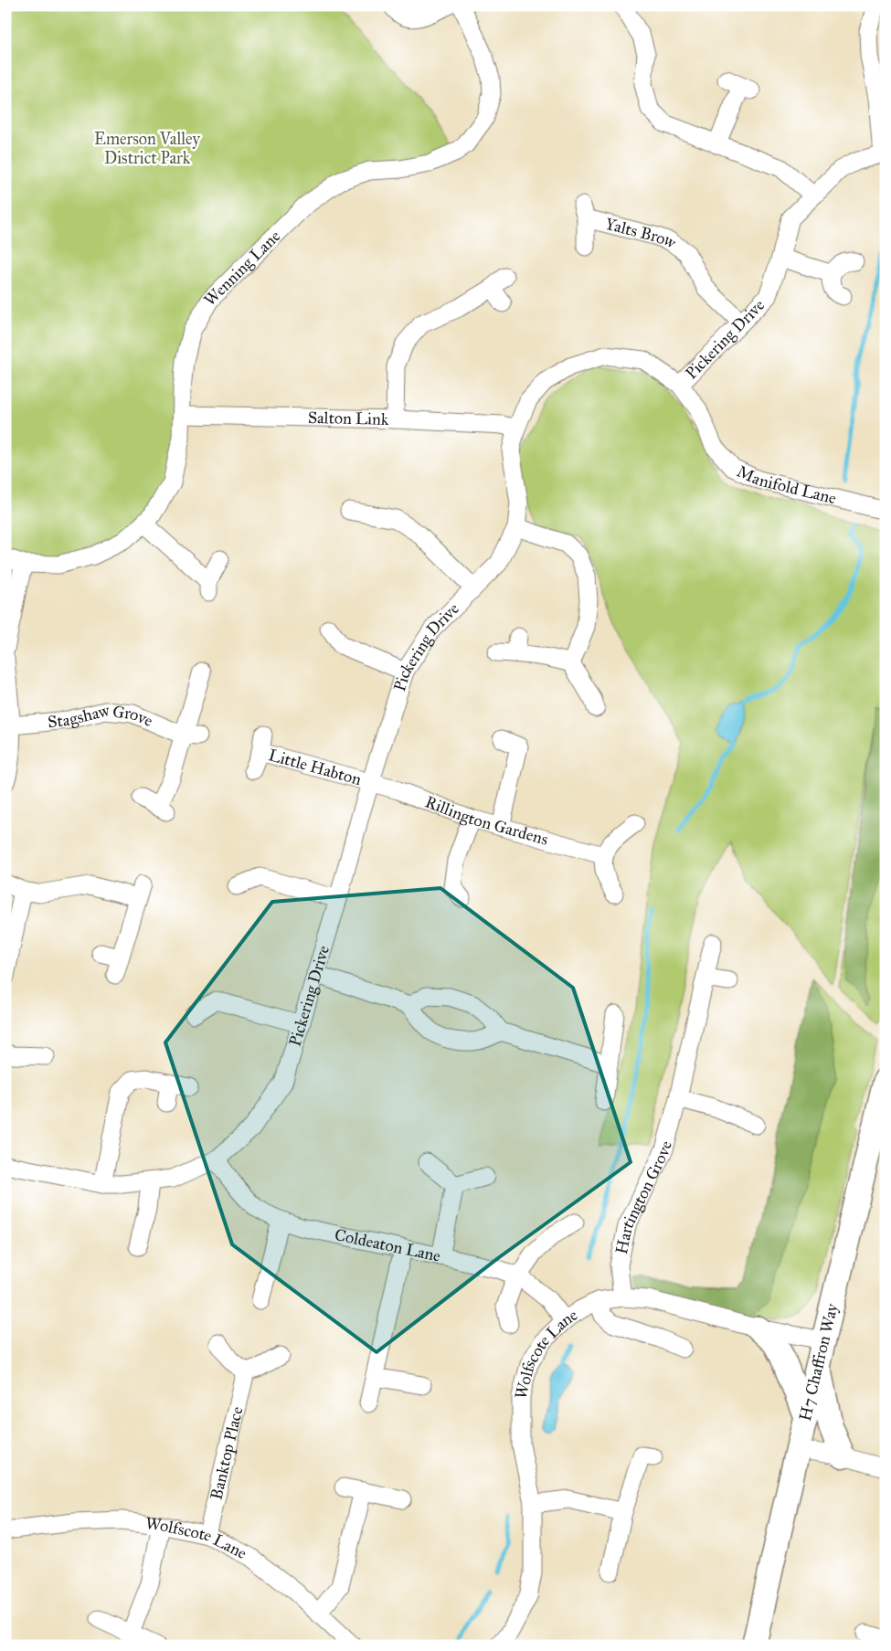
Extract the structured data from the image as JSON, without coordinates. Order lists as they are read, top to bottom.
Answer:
{
  "streets": {
    "street": [
      "Yalts Brow",
      "Wenning Lane",
      "Pickering Drive",
      "Salton Link",
      "Manifold Lane",
      "Stagshaw Grove",
      "Little Habton",
      "Rillington Gardens",
      "Hartington Grove",
      "Coldeaton Lane",
      "Wolfscote Lane",
      "H7 Chaffron Way",
      "Banktop Place"
    ]
  },
  "crossings": [
    ["Yalts Brow", "Pickering Drive"],
    ["Wenning Lane", "Salton Link"],
    ["Pickering Drive", "Salton Link"],
    ["Pickering Drive", "Manifold Lane"],
    ["Pickering Drive", "Little Habton"],
    ["Pickering Drive", "Rillington Gardens"],
    ["Pickering Drive", "Coldeaton Lane"],
    ["Little Habton", "Rillington Gardens"],
    ["Hartington Grove", "Wolfscote Lane"],
    ["Coldeaton Lane", "Wolfscote Lane"],
    ["Wolfscote Lane", "H7 Chaffron Way"],
    ["Wolfscote Lane", "Banktop Place"]
  ],
  "parks": ["Emerson Valley District Park"]
}
